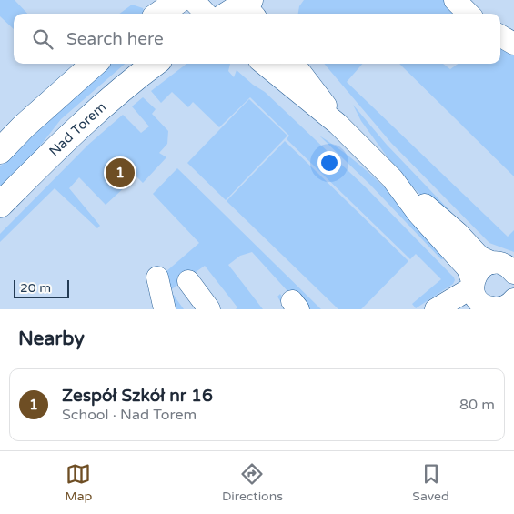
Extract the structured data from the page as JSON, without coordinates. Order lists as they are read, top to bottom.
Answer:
{
  "streets": {
    "main road": ["Nad Torem"]
  },
  "scale_bar": "20 m",
  "page": {
    "search": "Search here",
    "pins": "1",
    "scale": "20 m",
    "heading": "Nearby",
    "list": [
      {
        "mark": "1",
        "name": "Zespół Szkół nr 16",
        "note": "School · Nad Torem",
        "value": "80 m"
      }
    ],
    "nav": ["Map", "Directions", "Saved"]
  }
}
